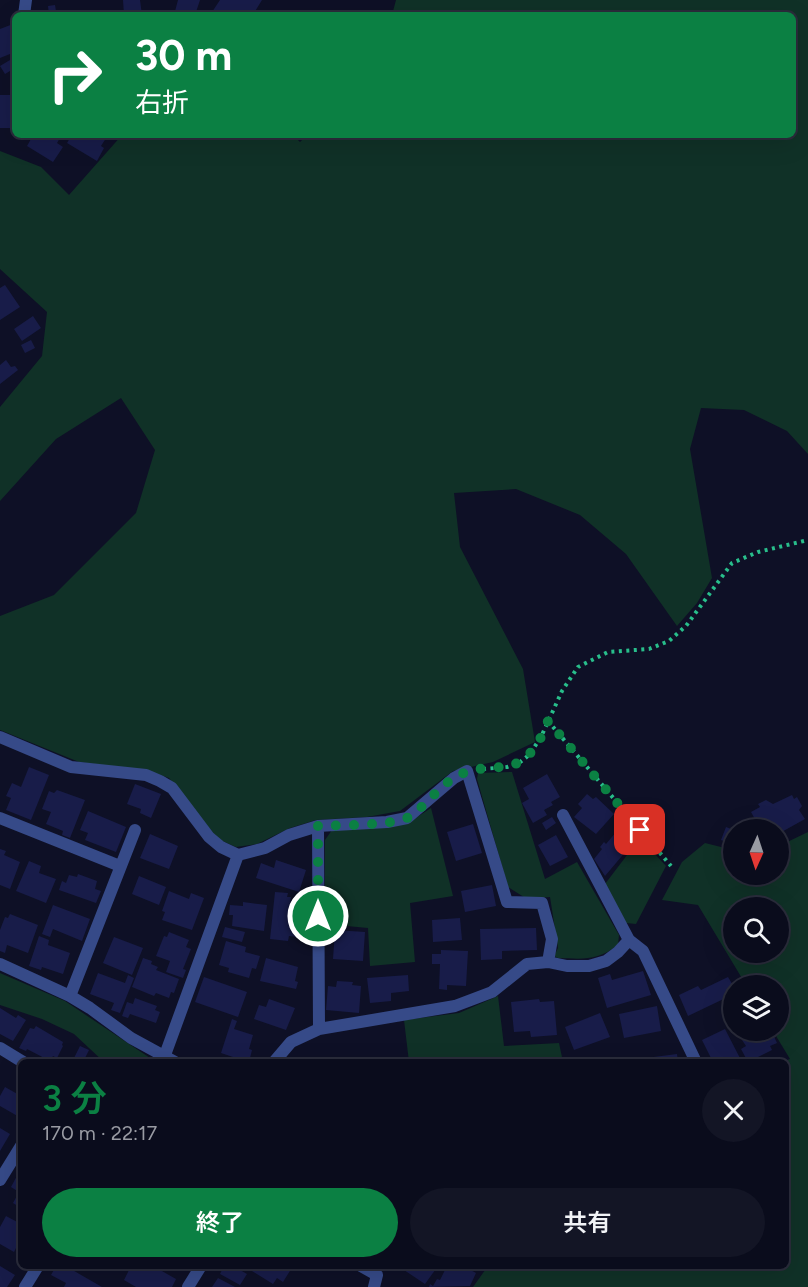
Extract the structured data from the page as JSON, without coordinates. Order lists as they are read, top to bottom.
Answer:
{
  "north": "bottom",
  "page": {
    "turn": ["30 m", "右折"],
    "heading": ["3 分", "170 m · 22:17"],
    "buttons": ["終了", "共有"]
  }
}
